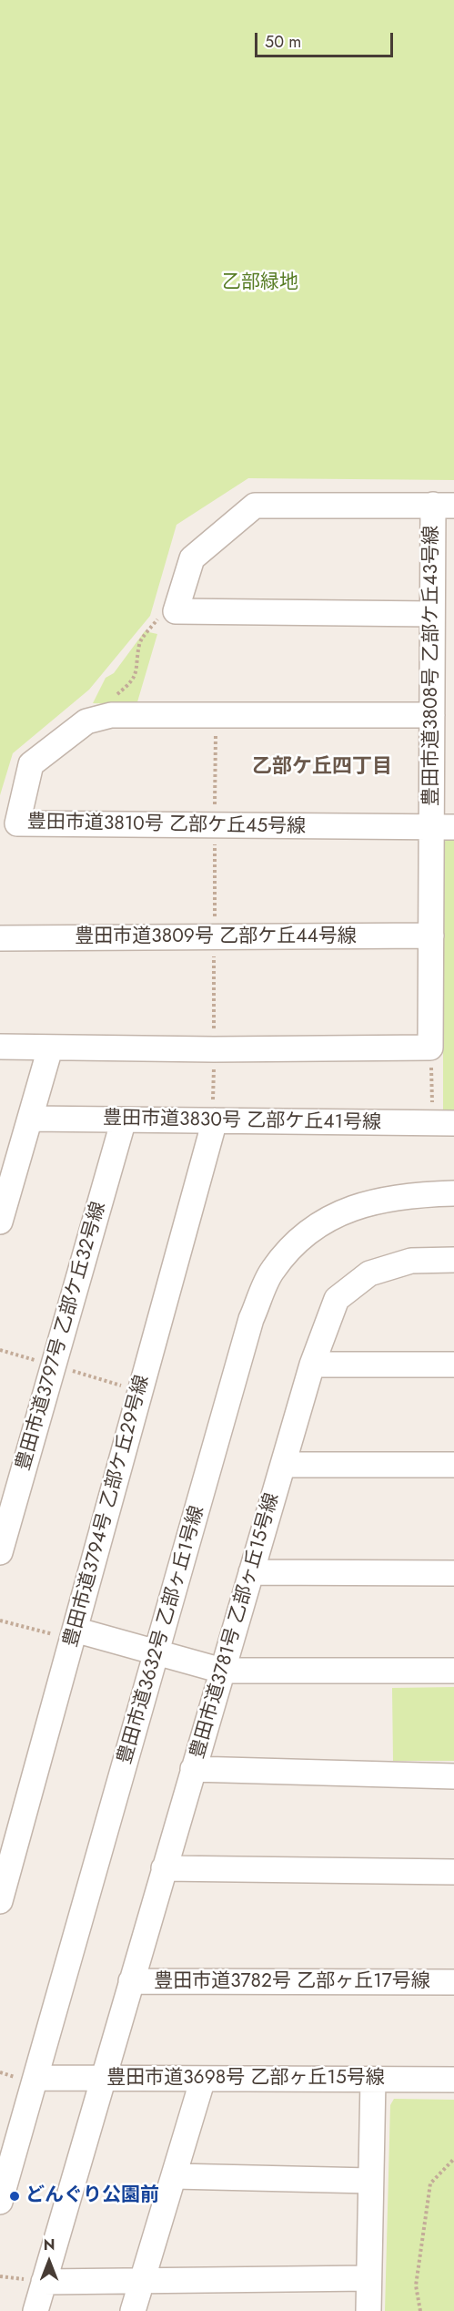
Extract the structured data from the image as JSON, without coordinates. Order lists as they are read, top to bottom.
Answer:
{
  "streets": {
    "street": [
      "豊田市道3808号 乙部ケ丘43号線",
      "豊田市道3810号 乙部ケ丘45号線",
      "豊田市道3809号 乙部ケ丘44号線",
      "豊田市道3830号 乙部ケ丘41号線",
      "豊田市道3797号 乙部ケ丘32号線",
      "豊田市道3794号 乙部ケ丘29号線",
      "豊田市道3781号 乙部ヶ丘15号線",
      "豊田市道3632号 乙部ヶ丘1号線",
      "豊田市道3782号 乙部ヶ丘17号線",
      "豊田市道3698号 乙部ヶ丘15号線"
    ]
  },
  "crossings": [
    ["豊田市道3808号 乙部ケ丘43号線", "豊田市道3810号 乙部ケ丘45号線"],
    ["豊田市道3808号 乙部ケ丘43号線", "豊田市道3809号 乙部ケ丘44号線"],
    ["豊田市道3830号 乙部ケ丘41号線", "豊田市道3797号 乙部ケ丘32号線"],
    ["豊田市道3830号 乙部ケ丘41号線", "豊田市道3794号 乙部ケ丘29号線"],
    ["豊田市道3781号 乙部ヶ丘15号線", "豊田市道3782号 乙部ヶ丘17号線"],
    ["豊田市道3781号 乙部ヶ丘15号線", "豊田市道3698号 乙部ヶ丘15号線"],
    ["豊田市道3632号 乙部ヶ丘1号線", "豊田市道3698号 乙部ヶ丘15号線"]
  ],
  "districts": ["乙部ケ丘四丁目"],
  "parks": ["乙部緑地"],
  "places": ["どんぐり公園前"],
  "scale_bar": "50 m",
  "north": "top"
}
